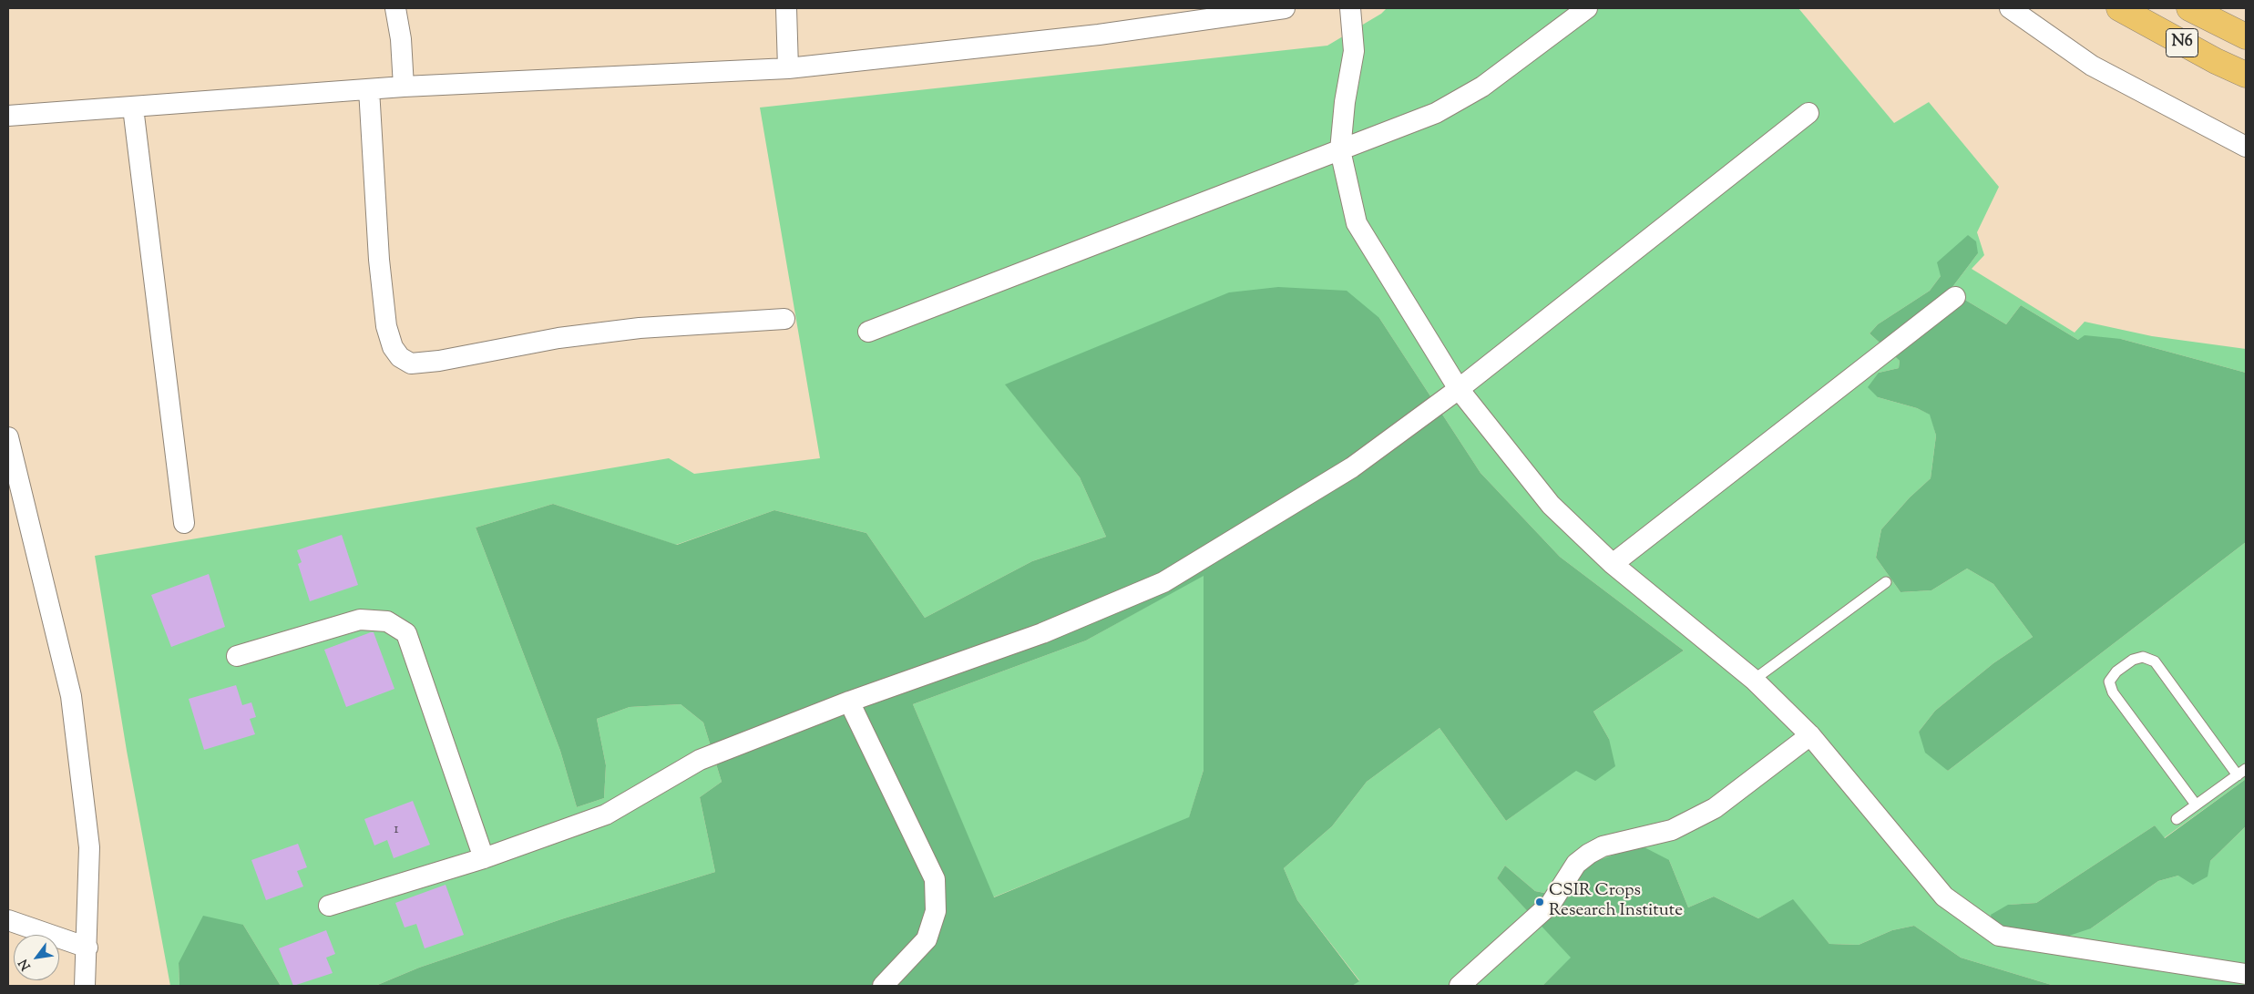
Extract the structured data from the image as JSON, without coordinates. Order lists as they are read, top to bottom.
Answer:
{
  "streets": {
    "highway": ["N6"]
  },
  "places": ["CSIR Crops Research Institute"],
  "house_numbers": ["1"],
  "north": "bottom left"
}
